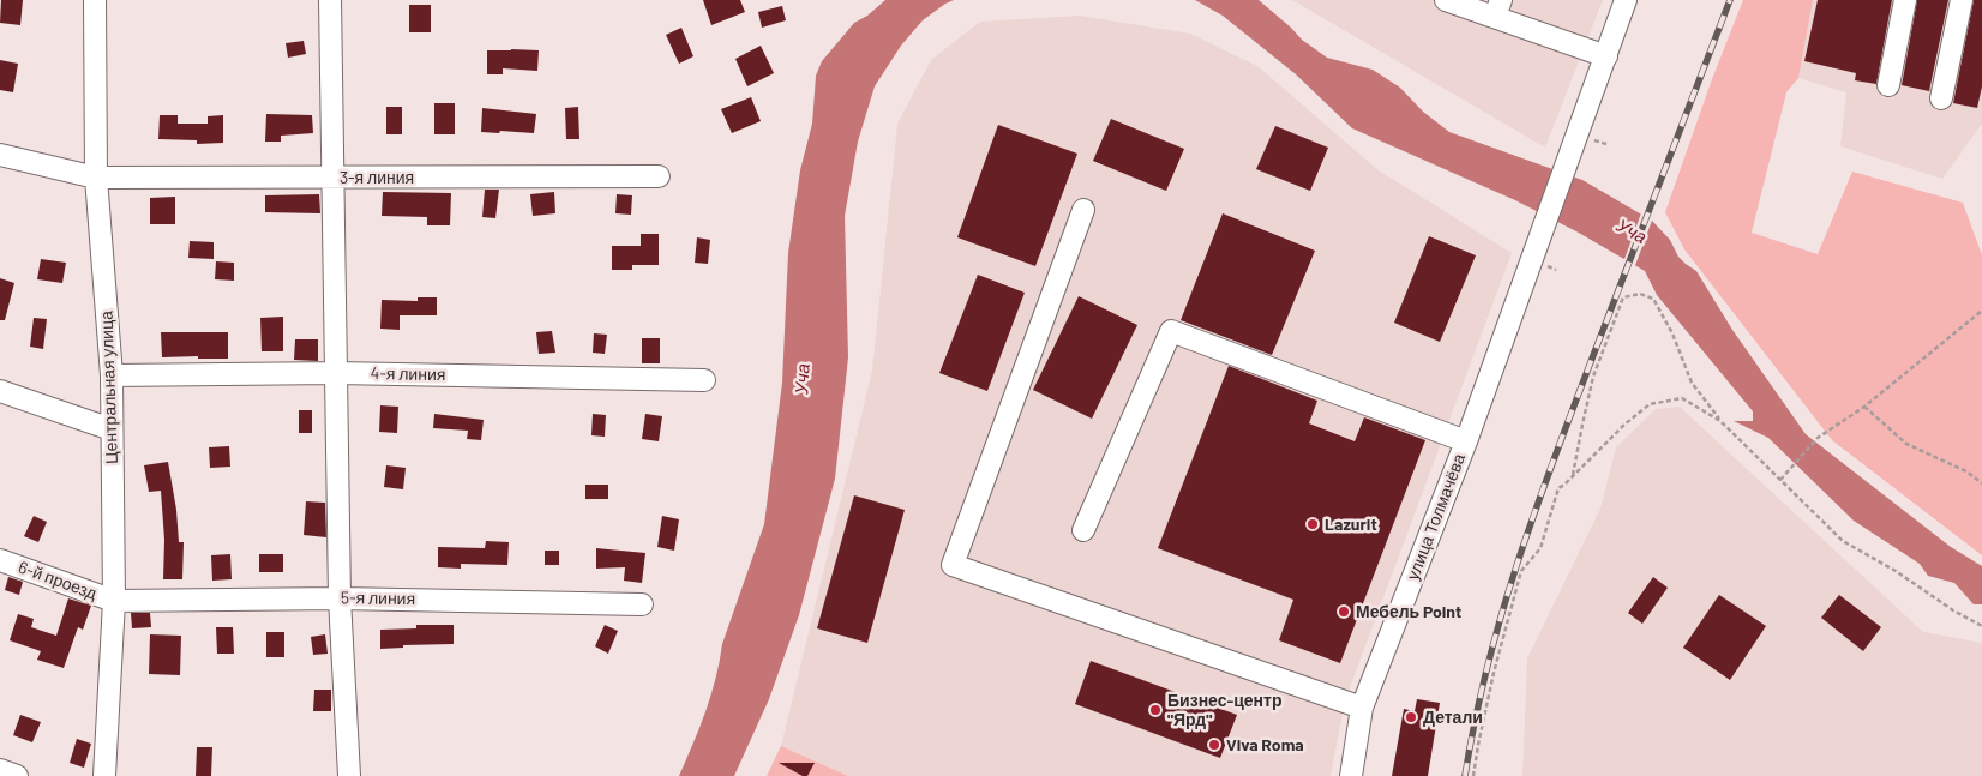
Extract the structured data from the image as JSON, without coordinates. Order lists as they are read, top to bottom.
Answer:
{
  "streets": {
    "street": [
      "3-я линия",
      "4-я линия",
      "Центральная улица",
      "улица Толмачёва",
      "6-й проезд",
      "5-я линия"
    ]
  },
  "crossings": [
    ["3-я линия", "Центральная улица"],
    ["4-я линия", "Центральная улица"],
    ["Центральная улица", "6-й проезд"],
    ["Центральная улица", "5-я линия"],
    ["6-й проезд", "5-я линия"]
  ],
  "water": ["Уча"],
  "places": [
    "Lazurit",
    "Мебель Point",
    "Бизнес-центр \"Ярд\"",
    "Детали",
    "Viva Roma"
  ]
}
